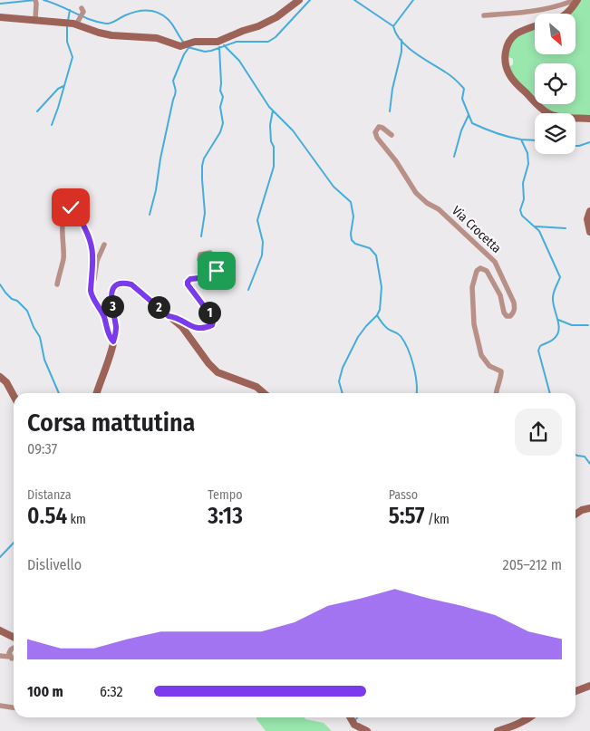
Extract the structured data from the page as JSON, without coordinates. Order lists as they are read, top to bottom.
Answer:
{
  "streets": {
    "street": ["Via Crocetta"]
  },
  "north": "bottom right",
  "page": {
    "pins": ["3", "2", "1"],
    "heading": ["Corsa mattutina", "09:37"],
    "stats": [
      ["Distanza", "0.54 km"],
      ["Tempo", "3:13"],
      ["Passo", "5:57 /km"]
    ],
    "chart": ["Dislivello", "205–212 m"],
    "list": [
      {
        "name": "100 m",
        "note": "6:32"
      }
    ]
  }
}
